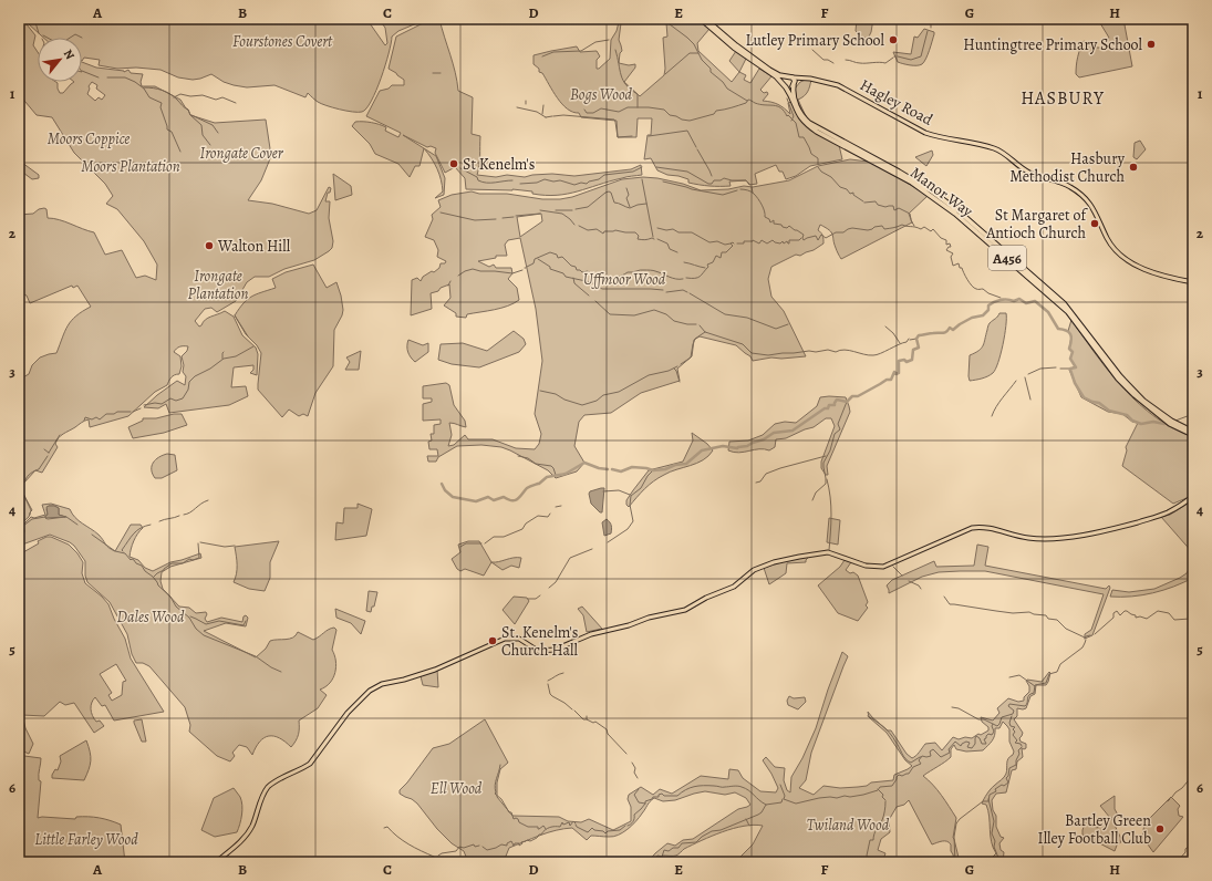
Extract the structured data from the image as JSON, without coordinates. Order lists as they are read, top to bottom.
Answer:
{
  "streets": {
    "highway": ["Manor Way", "A456"],
    "main road": ["Hagley Road"]
  },
  "crossings": [
    ["Hagley Road", "Manor Way"],
    ["Hagley Road", "A456"],
    ["Manor Way", "A456"]
  ],
  "districts": ["HASBURY"],
  "parks": [
    "Fourstones Covert",
    "Bogs Wood",
    "Moors Coppice",
    "Irongate Cover",
    "Moors Plantation",
    "Irongate Plantation",
    "Uffmoor Wood",
    "Dales Wood",
    "Ell Wood",
    "Twiland Wood",
    "Little Farley Wood"
  ],
  "places": [
    "Lutley Primary School",
    "Huntingtree Primary School",
    "St Kenelm's",
    "Hasbury Methodist Church",
    "St Margaret of Antioch Church",
    "Walton Hill",
    "St. Kenelm's Church Hall",
    "Bartley Green Illey Football Club"
  ],
  "north": "top right",
  "grid": {
    "columns": [
      "A",
      "B",
      "C",
      "D",
      "E",
      "F",
      "G",
      "H"
    ],
    "rows": [
      "1",
      "2",
      "3",
      "4",
      "5",
      "6"
    ]
  }
}
